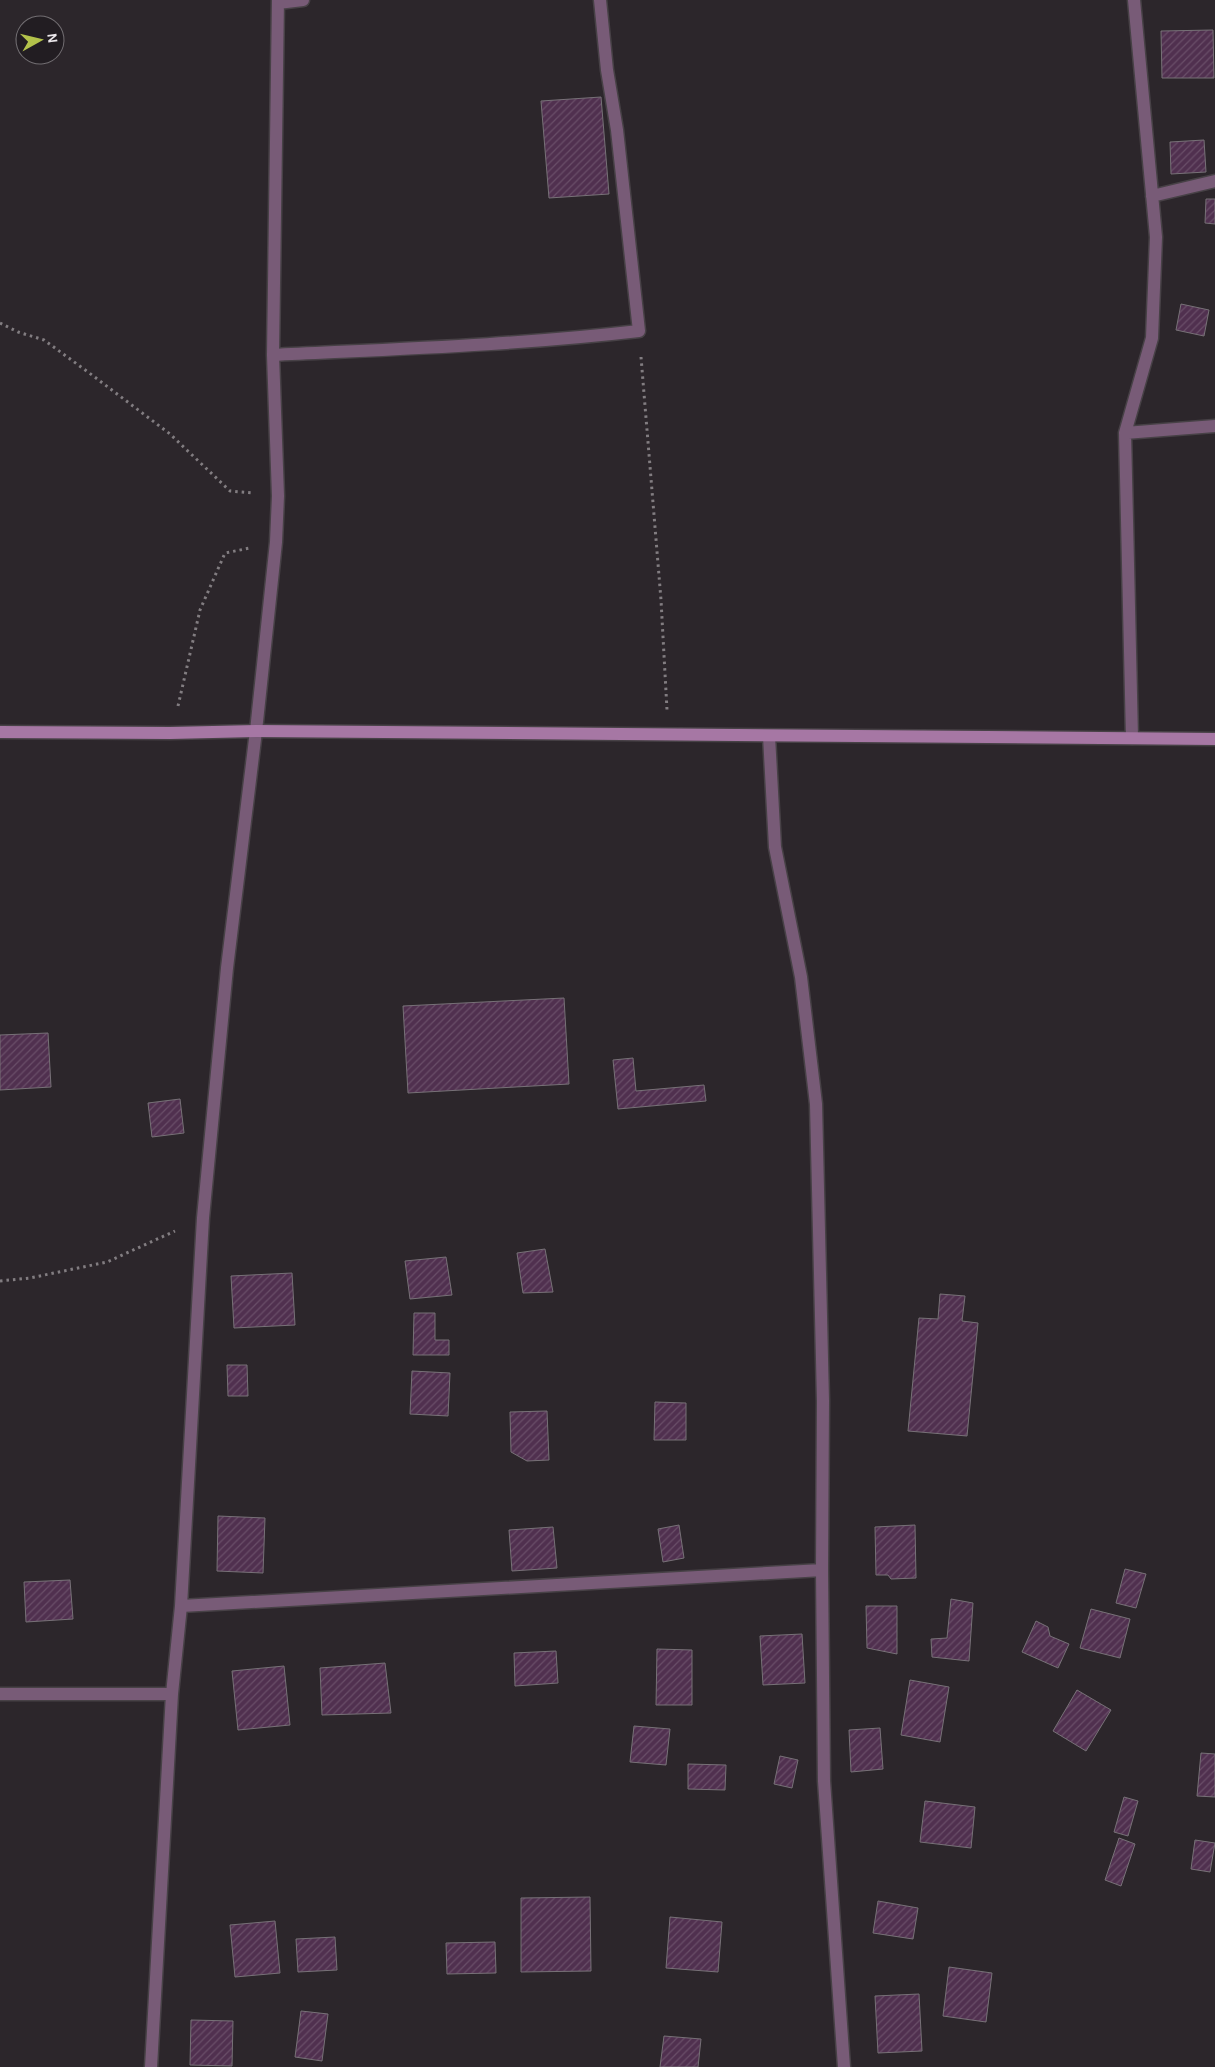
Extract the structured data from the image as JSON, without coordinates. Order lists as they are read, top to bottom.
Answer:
{
  "north": "right"
}
